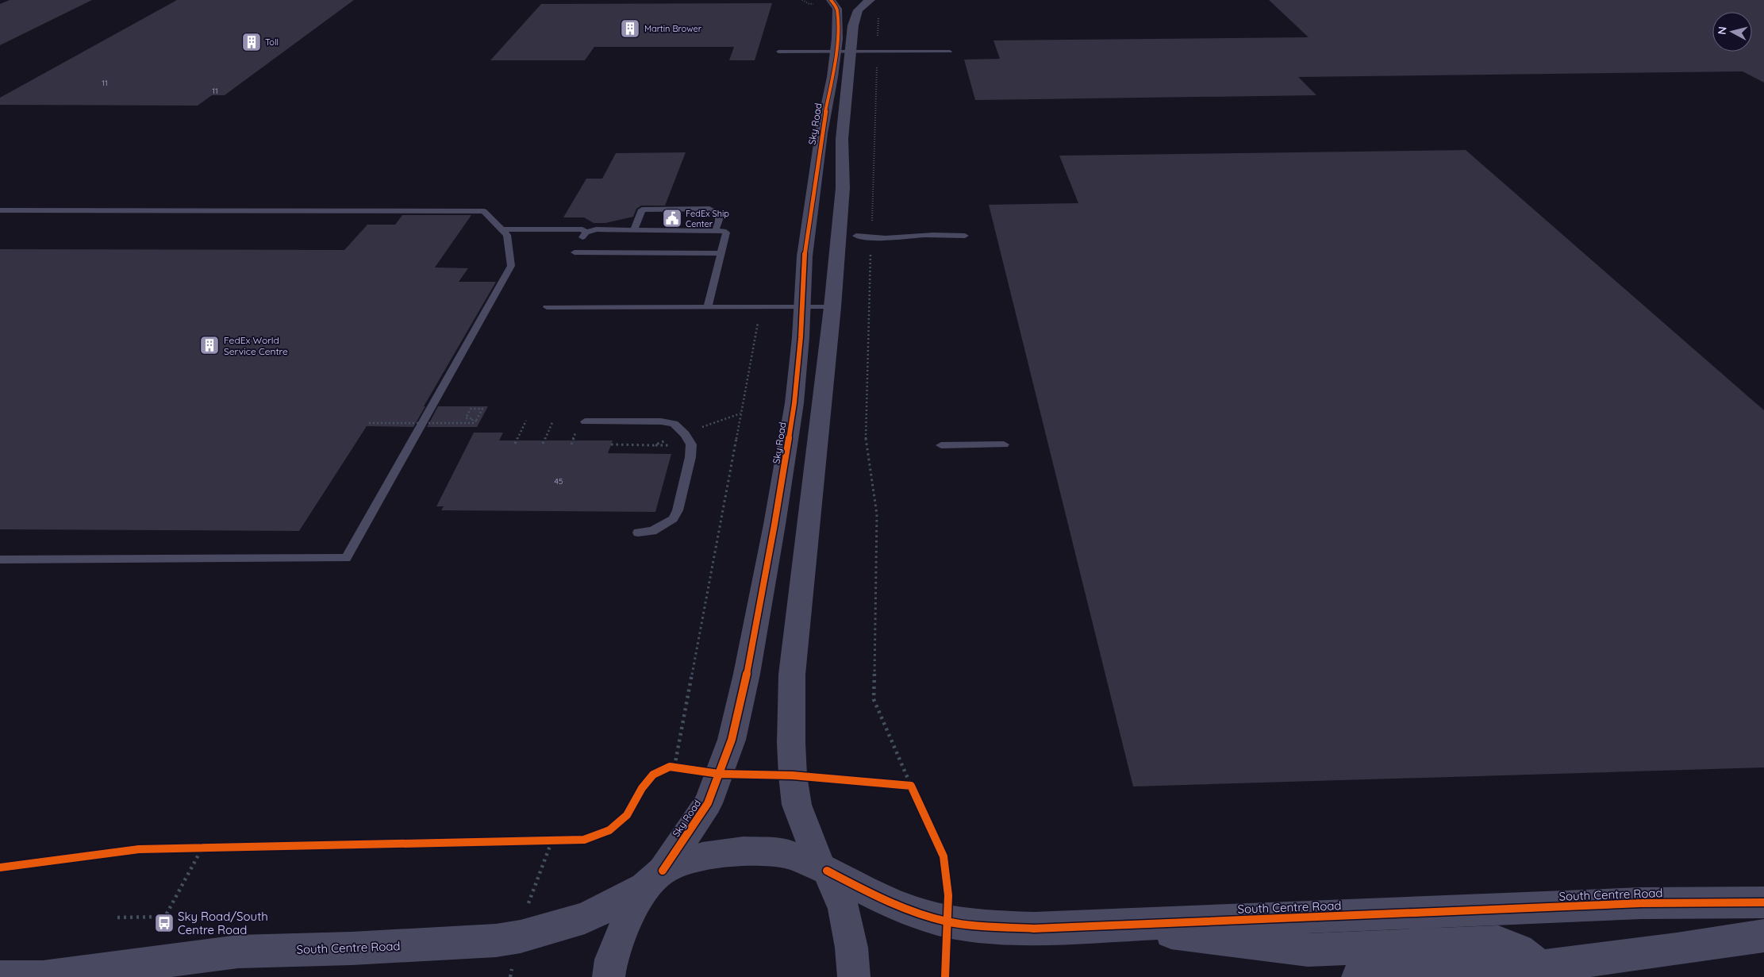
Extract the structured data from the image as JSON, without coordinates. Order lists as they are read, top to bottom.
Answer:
{
  "streets": {
    "street": ["Sky Road", "South Centre Road"]
  },
  "crossings": [
    ["Sky Road", "South Centre Road"]
  ],
  "places": {
    "building": ["Martin Brower", "Toll", "FedEx World Service Centre"],
    "public building": ["FedEx Ship Center"],
    "bus stop": ["Sky Road/South Centre Road"]
  },
  "house_numbers": ["11", "11", "45"],
  "north": "left"
}
